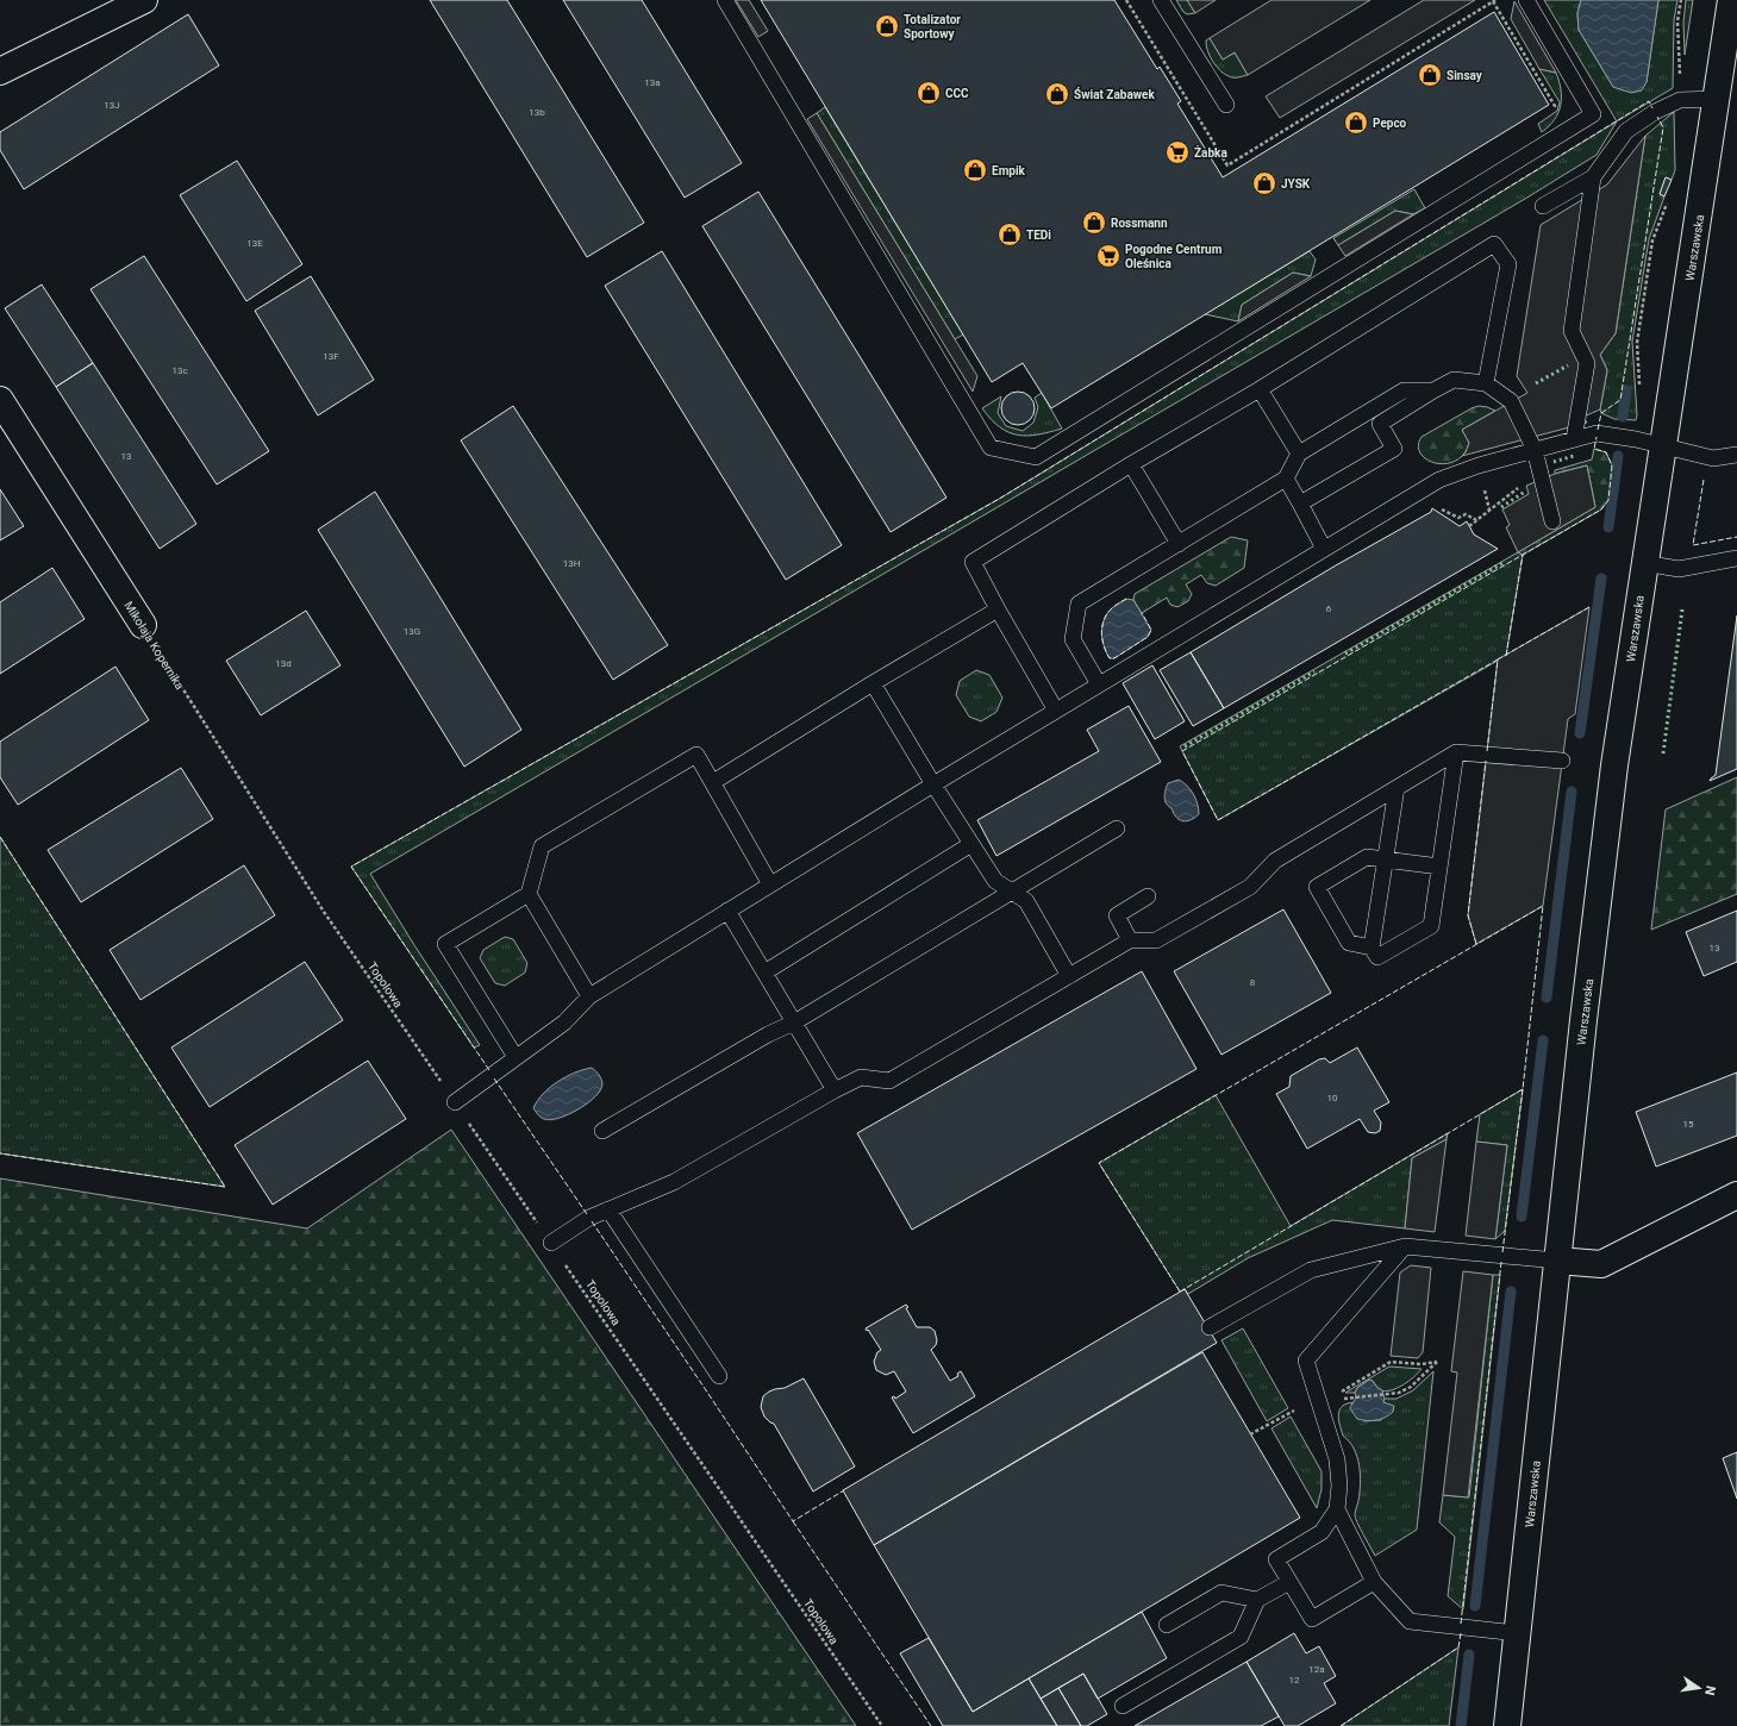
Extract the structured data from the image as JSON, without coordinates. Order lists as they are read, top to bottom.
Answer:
{
  "streets": {
    "main road": ["Warszawska", "Mikołaja Kopernika"],
    "path": ["Topolowa"]
  },
  "crossings": [
    ["Mikołaja Kopernika", "Topolowa"]
  ],
  "places": {
    "shop": [
      "Totalizator Sportowy",
      "Sinsay",
      "CCC",
      "Świat Zabawek",
      "Pepco",
      "Empik",
      "JYSK",
      "Rossmann",
      "TEDi"
    ],
    "supermarket": ["Żabka", "Pogodne Centrum Oleśnica"]
  },
  "house_numbers": [
    "13a",
    "13J",
    "13b",
    "13E",
    "13F",
    "13c",
    "13",
    "13H",
    "6",
    "13G",
    "13d",
    "13",
    "8",
    "10",
    "15",
    "12a",
    "12"
  ],
  "north": "right"
}
